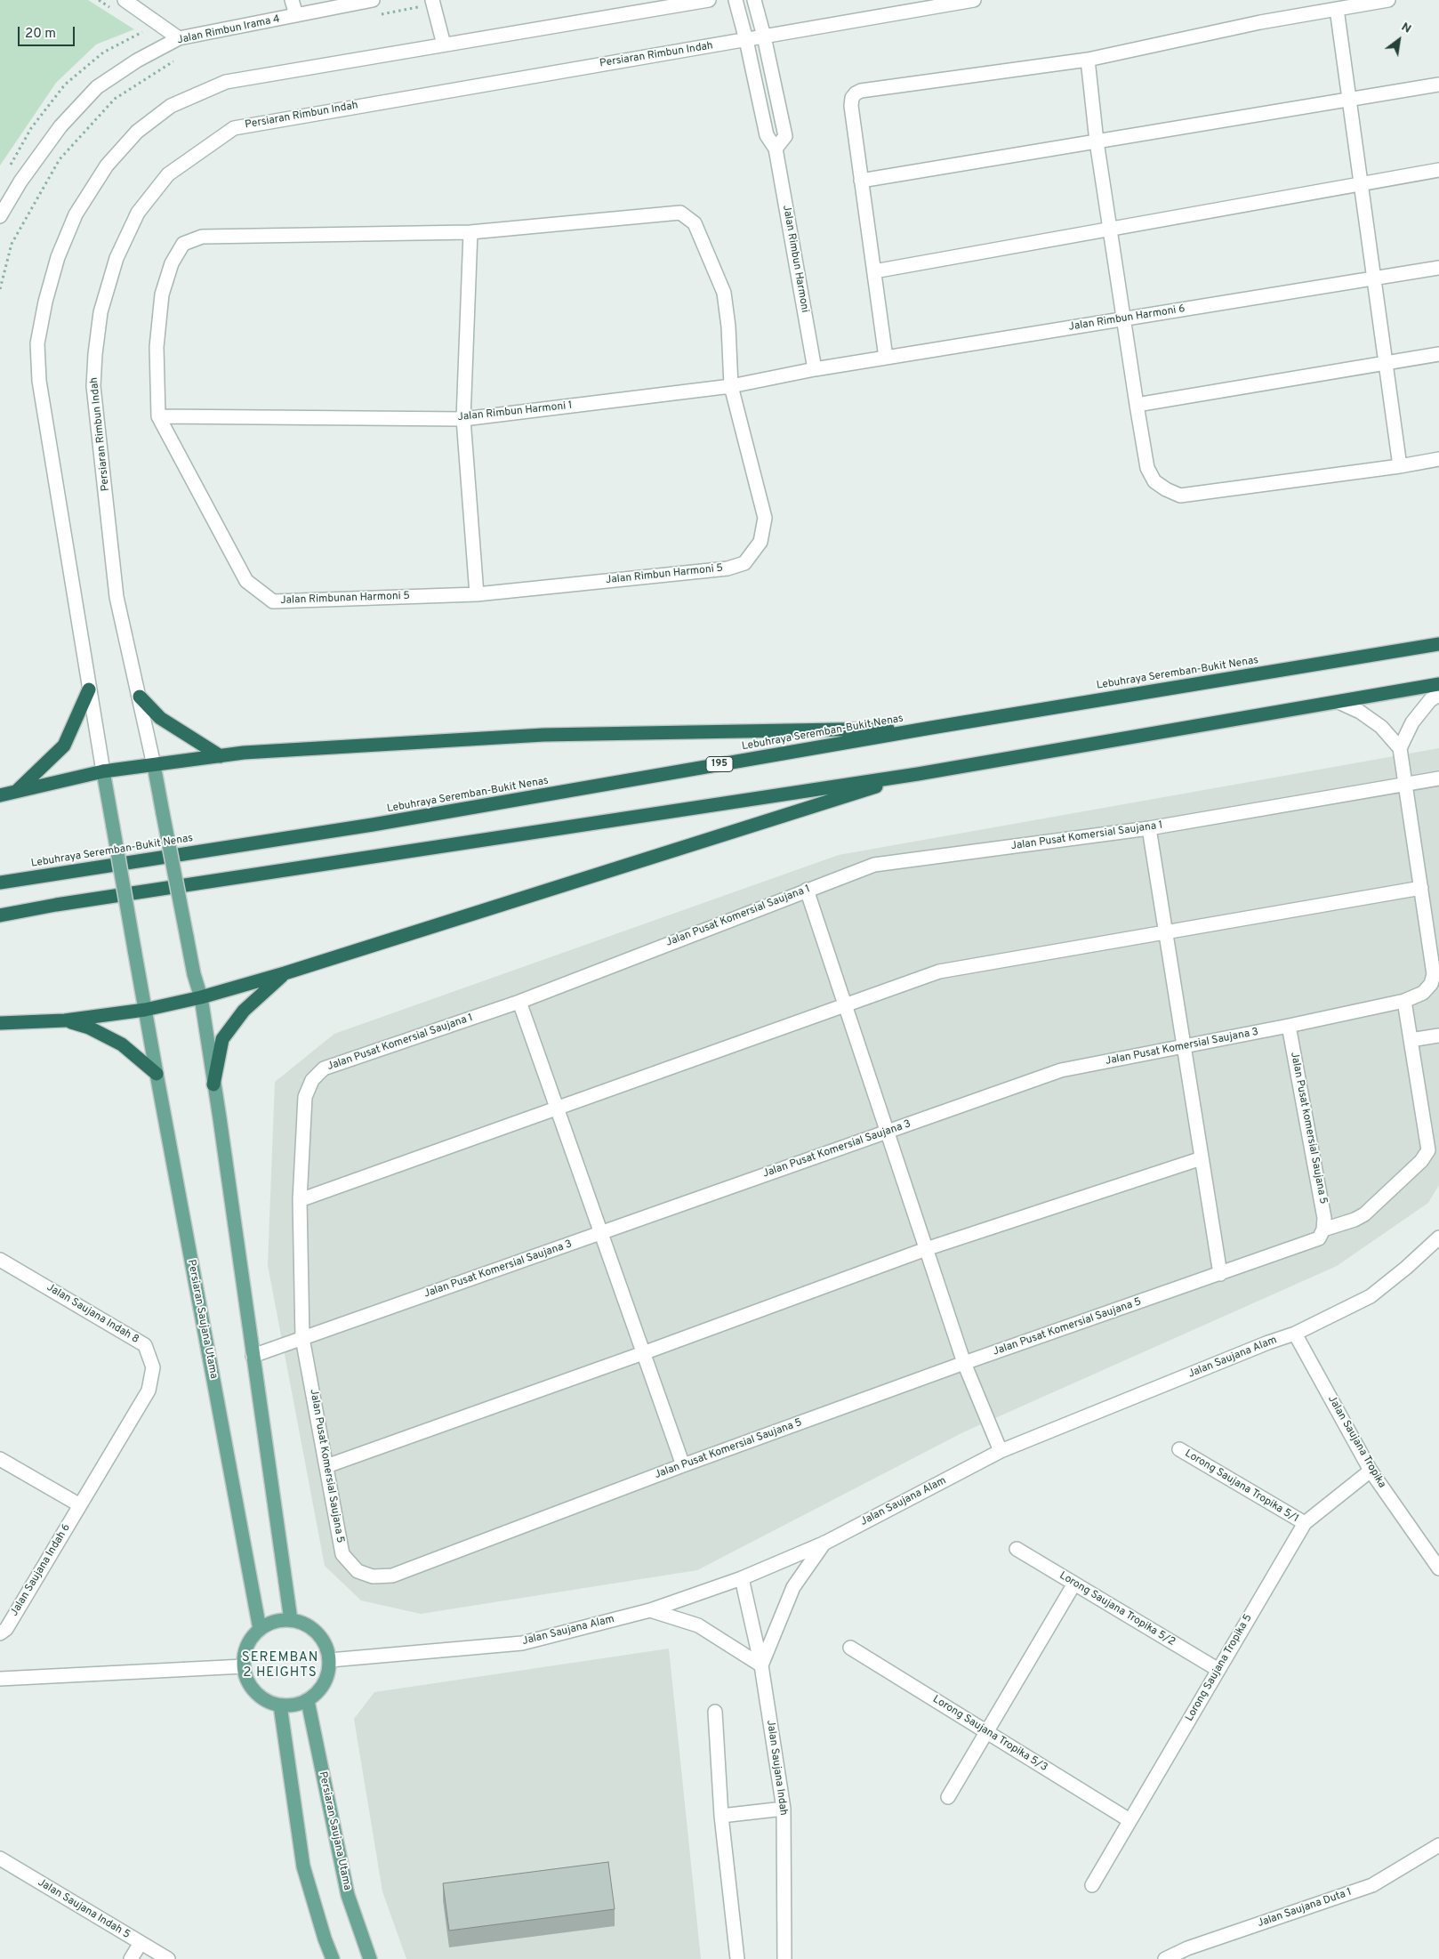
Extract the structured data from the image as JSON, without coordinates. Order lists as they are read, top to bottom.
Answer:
{
  "streets": {
    "highway": ["Lebuhraya Seremban-Bukit Nenas", "195"],
    "main road": ["Persiaran Saujana Utama"],
    "street": [
      "Jalan Rimbun Irama 4",
      "Persiaran Rimbun Indah",
      "Jalan Rimbun Harmoni",
      "Jalan Rimbun Harmoni 6",
      "Jalan Rimbun Harmoni 1",
      "Jalan Rimbun Harmoni 5",
      "Jalan Rimbunan Harmoni 5",
      "Jalan Pusat Komersial Saujana 1",
      "Jalan Pusat Komersial Saujana 3",
      "Jalan Pusat komersial Saujana 5",
      "Jalan Saujana Indah 8",
      "Jalan Pusat Komersial Saujana 5",
      "Jalan Saujana Alam",
      "Jalan Saujana Tropika",
      "Lorong Saujana Tropika 5/1",
      "Jalan Saujana Indah 6",
      "Lorong Saujana Tropika 5/2",
      "Lorong Saujana Tropika 5",
      "Lorong Saujana Tropika 5/3",
      "Jalan Saujana Indah",
      "Jalan Saujana Duta 1",
      "Jalan Saujana Indah 5"
    ]
  },
  "crossings": [
    ["Persiaran Rimbun Indah", "Jalan Rimbun Harmoni"],
    ["Jalan Rimbun Harmoni", "Jalan Rimbun Harmoni 6"],
    ["Jalan Rimbun Harmoni", "Jalan Rimbun Harmoni 1"],
    ["Jalan Rimbun Harmoni 6", "Jalan Rimbun Harmoni 1"],
    ["Jalan Rimbun Harmoni 1", "Jalan Rimbun Harmoni 5"],
    ["Jalan Rimbun Harmoni 1", "Jalan Rimbunan Harmoni 5"],
    ["Jalan Rimbun Harmoni 5", "Jalan Rimbunan Harmoni 5"],
    ["Jalan Pusat Komersial Saujana 1", "Jalan Pusat Komersial Saujana 3"],
    ["Jalan Pusat Komersial Saujana 1", "Jalan Pusat Komersial Saujana 5"],
    ["Jalan Pusat Komersial Saujana 3", "Jalan Pusat komersial Saujana 5"],
    ["Jalan Pusat Komersial Saujana 3", "Jalan Pusat Komersial Saujana 5"],
    ["Jalan Pusat komersial Saujana 5", "Jalan Pusat Komersial Saujana 5"],
    ["Jalan Saujana Indah 8", "Jalan Saujana Indah 6"],
    ["Persiaran Saujana Utama", "Jalan Saujana Alam"],
    ["Jalan Saujana Alam", "Jalan Saujana Tropika"],
    ["Jalan Saujana Alam", "Jalan Saujana Indah"],
    ["Jalan Saujana Tropika", "Lorong Saujana Tropika 5"],
    ["Lorong Saujana Tropika 5/1", "Lorong Saujana Tropika 5"],
    ["Lorong Saujana Tropika 5/2", "Lorong Saujana Tropika 5"],
    ["Lorong Saujana Tropika 5", "Lorong Saujana Tropika 5/3"]
  ],
  "districts": ["SEREMBAN 2 HEIGHTS"],
  "scale_bar": "20 m",
  "north": "top right"
}
